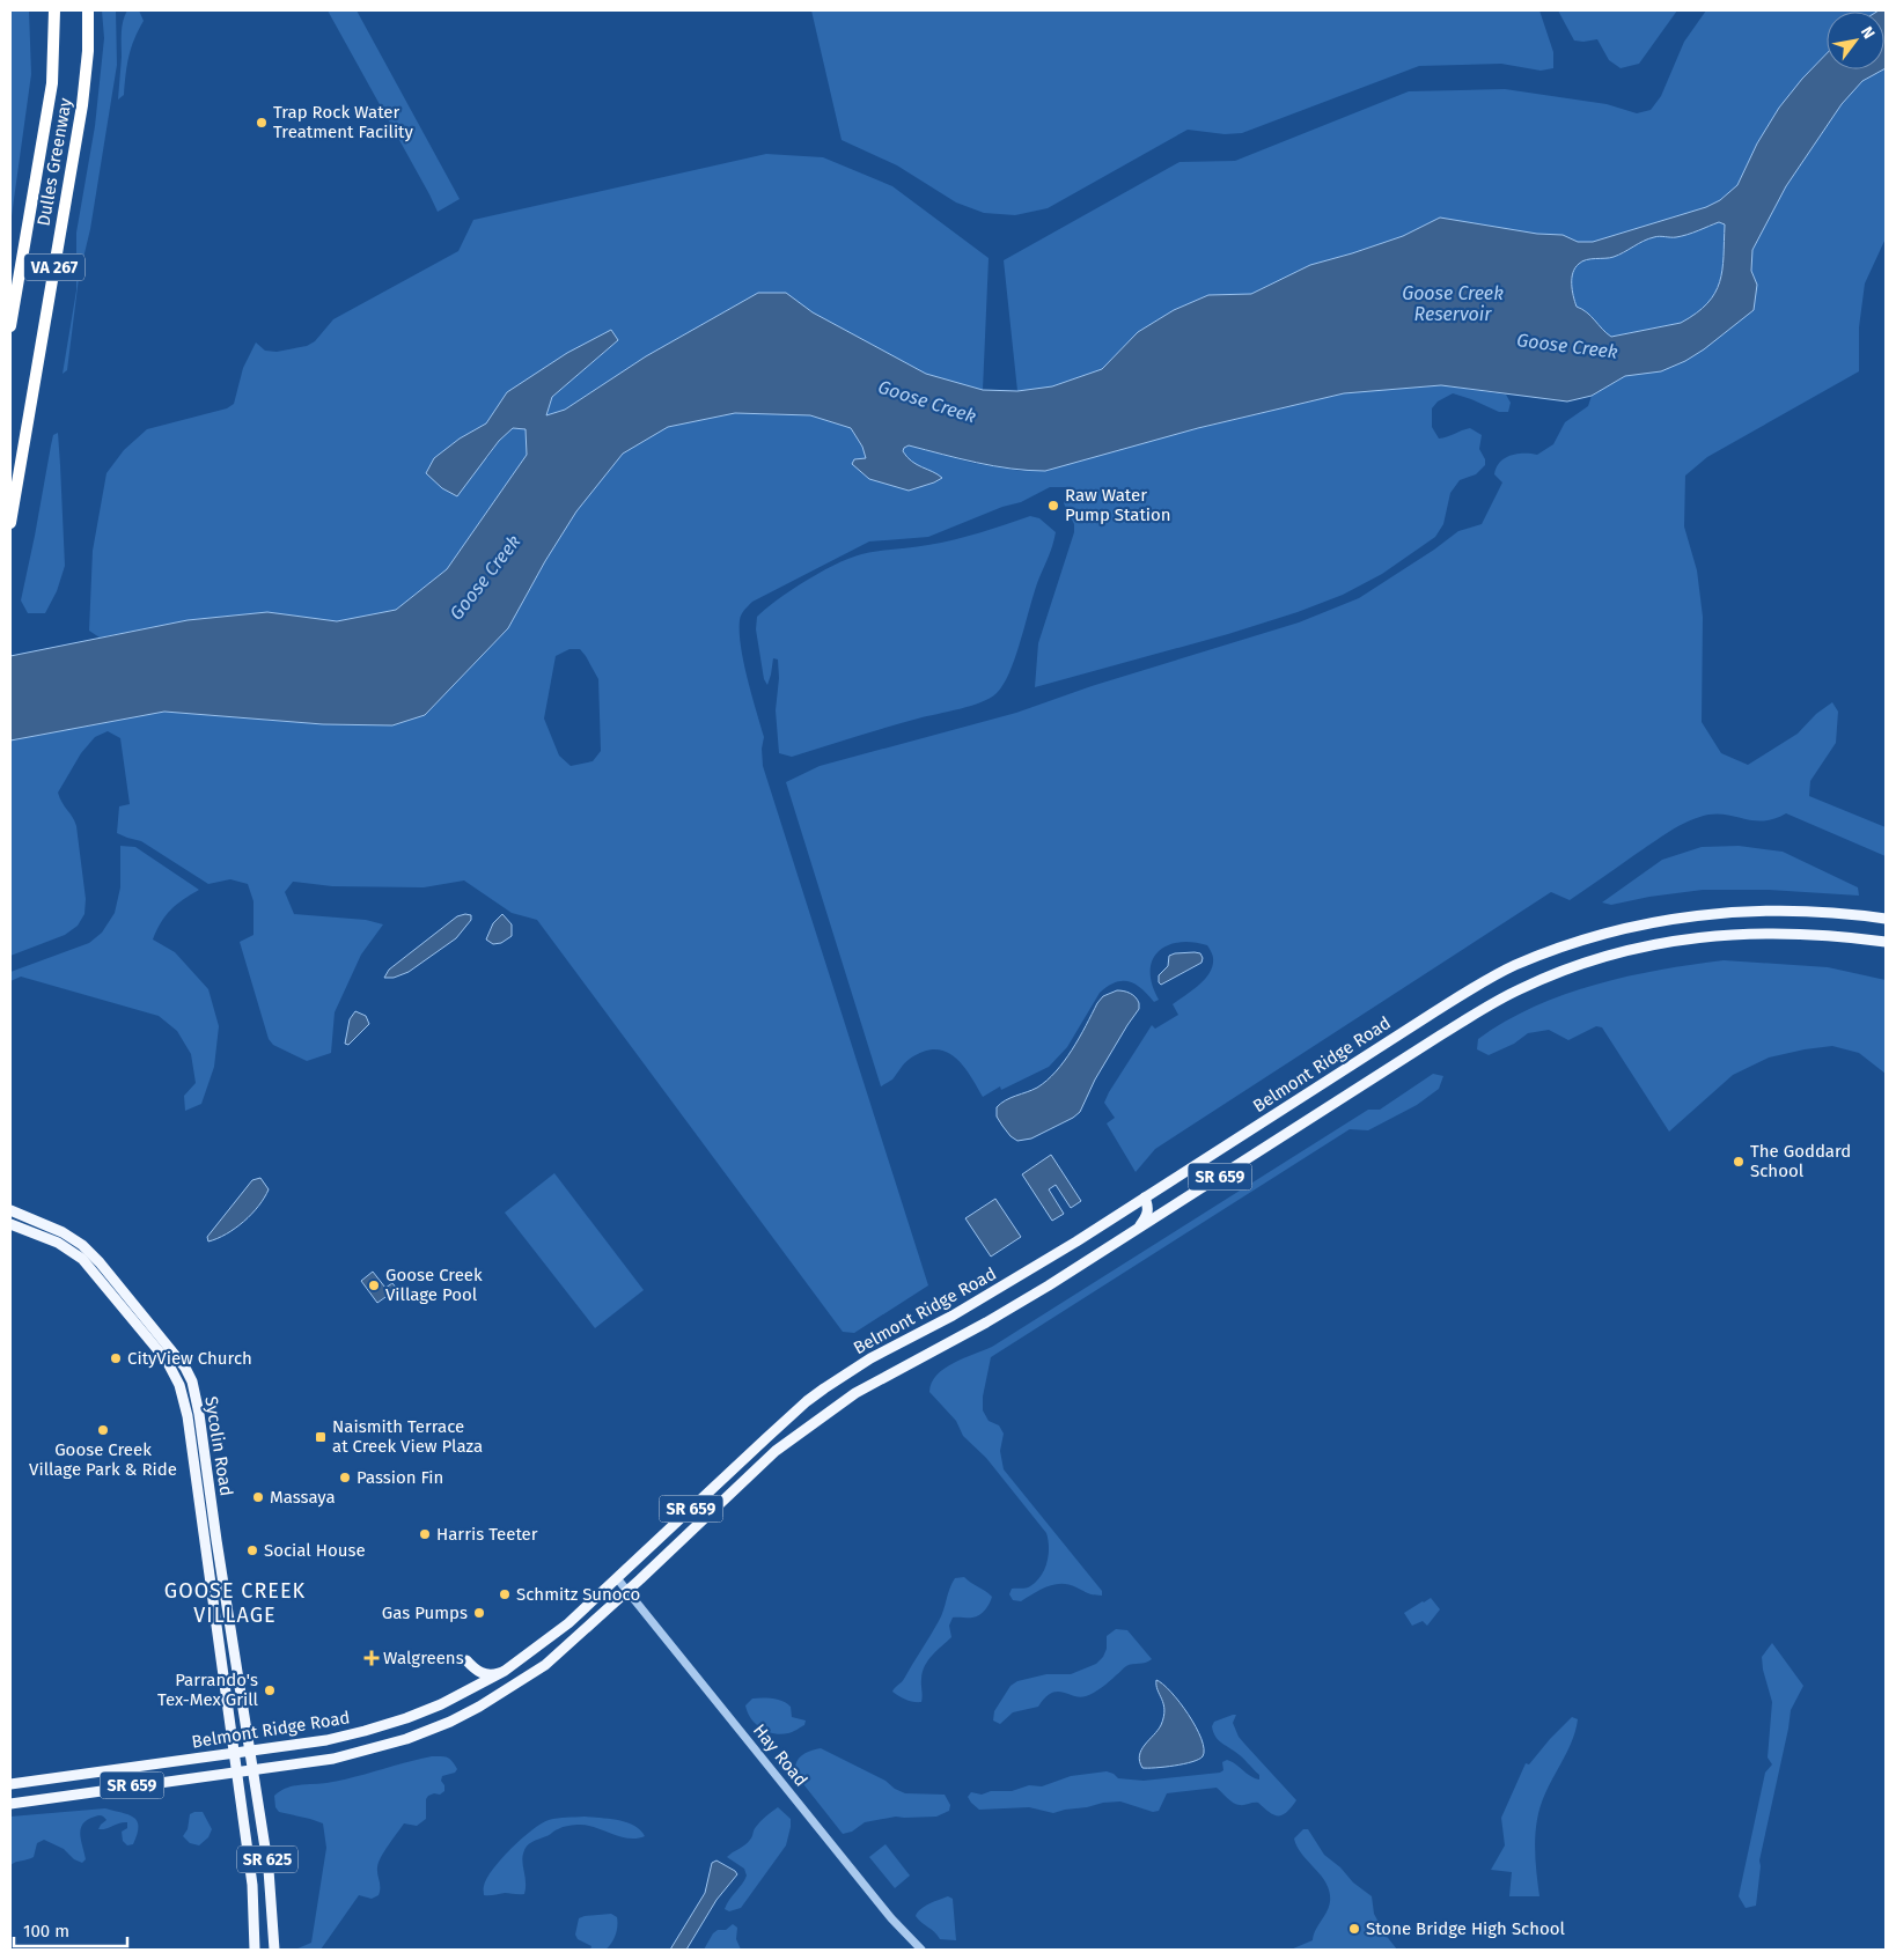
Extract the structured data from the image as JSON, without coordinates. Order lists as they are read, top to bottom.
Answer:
{
  "streets": {
    "highway": ["Dulles Greenway", "VA 267"],
    "main road": [
      "Belmont Ridge Road",
      "SR 659",
      "Sycolin Road",
      "SR 625"
    ],
    "street": ["Hay Road"]
  },
  "crossings": [
    ["Belmont Ridge Road", "Sycolin Road"],
    ["Belmont Ridge Road", "Hay Road"],
    ["Belmont Ridge Road", "SR 625"],
    ["Sycolin Road", "SR 625"]
  ],
  "districts": ["GOOSE CREEK VILLAGE"],
  "water": ["Goose Creek Reservoir", "Goose Creek"],
  "places": {
    "other": [
      "Trap Rock Water Treatment Facility",
      "Raw Water Pump Station",
      "The Goddard School",
      "Goose Creek Village Pool",
      "CityView Church",
      "Goose Creek Village Park & Ride",
      "Passion Fin",
      "Massaya",
      "Harris Teeter",
      "Social House",
      "Schmitz Sunoco",
      "Gas Pumps",
      "Parrando's Tex-Mex Grill",
      "Stone Bridge High School"
    ],
    "transit": ["Naismith Terrace at Creek View Plaza"],
    "health": ["Walgreens"]
  },
  "scale_bar": "100 m",
  "north": "top right"
}
